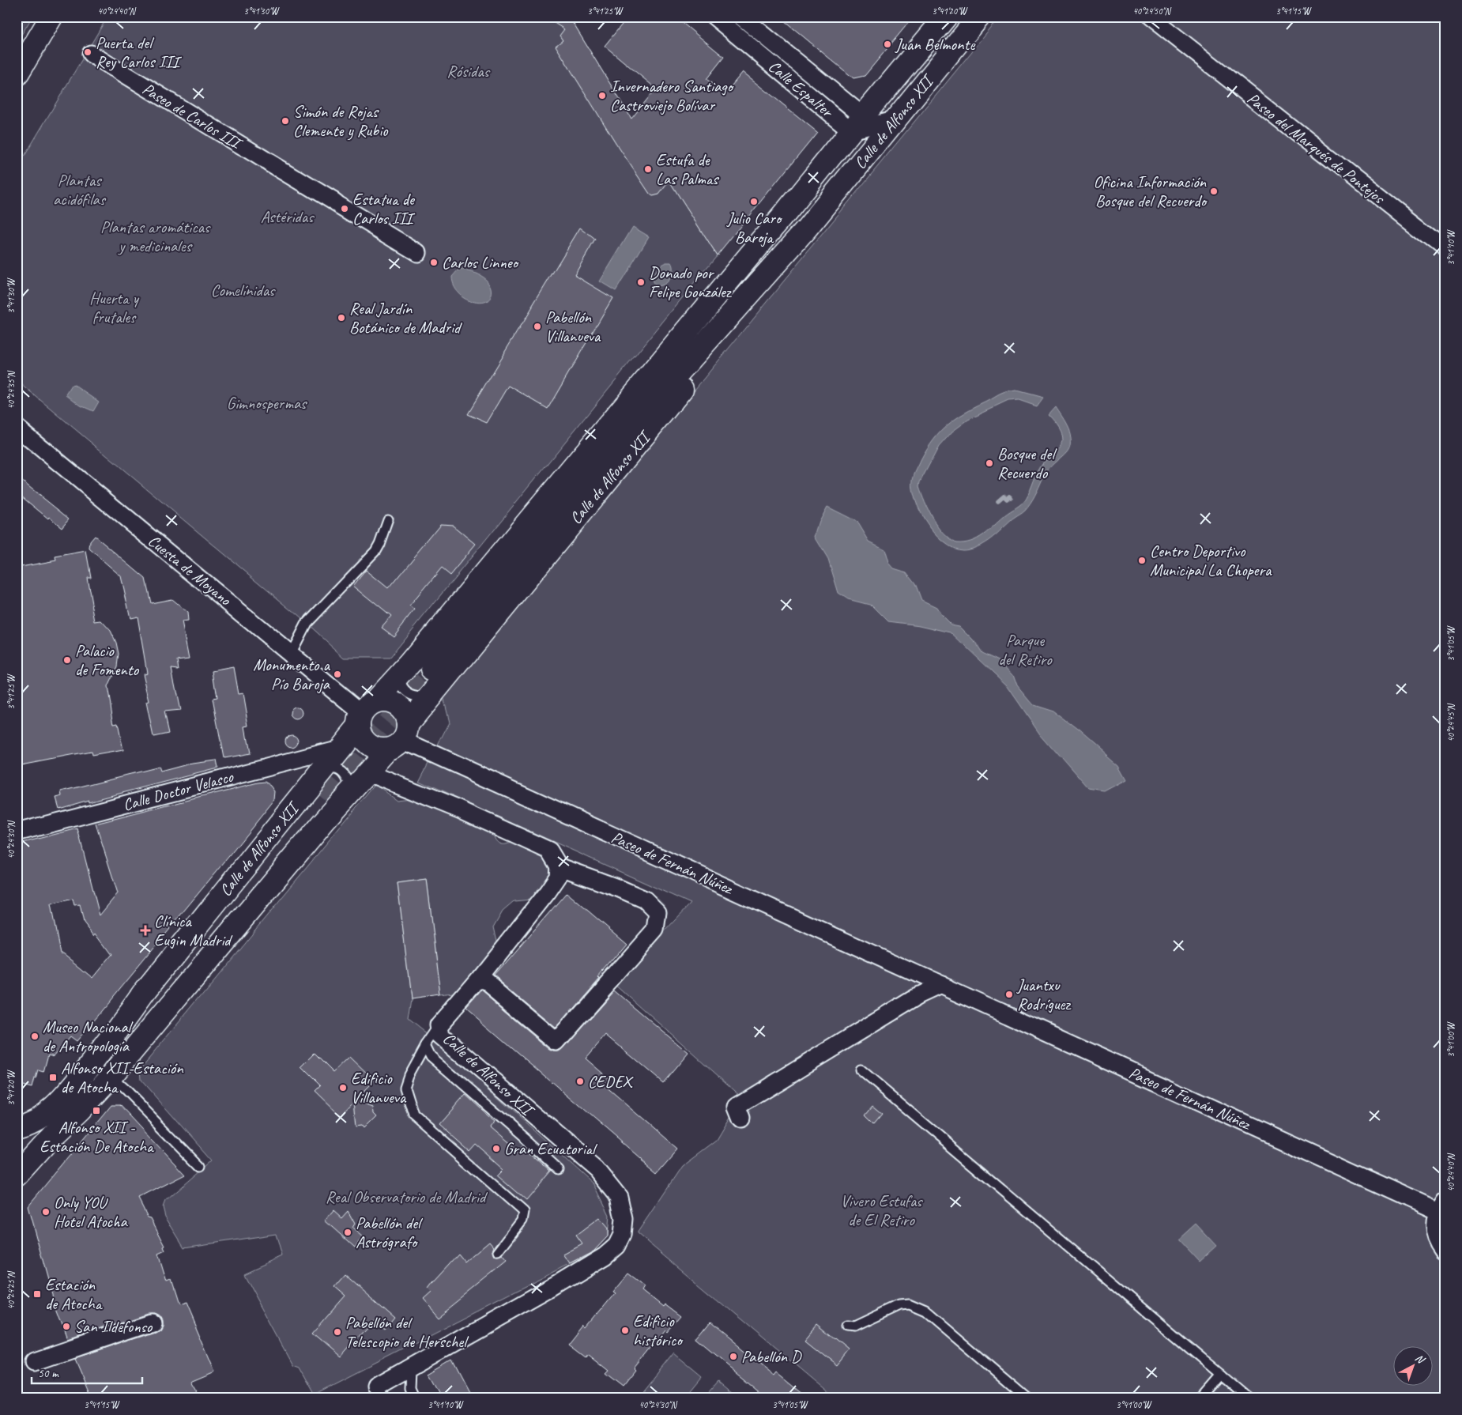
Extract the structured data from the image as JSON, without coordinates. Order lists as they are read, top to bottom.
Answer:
{
  "streets": {
    "main road": ["Calle de Alfonso XII"],
    "street": [
      "Calle Espalter",
      "Paseo de Carlos III",
      "Paseo del Marqués de Pontejos",
      "Cuesta de Moyano",
      "Calle Doctor Velasco",
      "Paseo de Fernán Núñez"
    ]
  },
  "crossings": [
    ["Calle Espalter", "Calle de Alfonso XII"],
    ["Calle de Alfonso XII", "Cuesta de Moyano"],
    ["Calle de Alfonso XII", "Calle Doctor Velasco"],
    ["Calle de Alfonso XII", "Paseo de Fernán Núñez"],
    ["Cuesta de Moyano", "Paseo de Fernán Núñez"]
  ],
  "parks": [
    "Rósidas",
    "Plantas acidófilas",
    "Astéridas",
    "Plantas aromáticas y medicinales",
    "Comelínidas",
    "Huerta y frutales",
    "Gimnospermas",
    "Parque del Retiro",
    "Real Observatorio de Madrid",
    "Vivero Estufas de El Retiro"
  ],
  "places": {
    "other": [
      "Juan Belmonte",
      "Puerta del Rey Carlos III",
      "Invernadero Santiago Castroviejo Bolívar",
      "Simón de Rojas Clemente y Rubio",
      "Estufa de Las Palmas",
      "Oficina Información Bosque del Recuerdo",
      "Julio Caro Baroja",
      "Estatua de Carlos III",
      "Carlos Linneo",
      "Donado por Felipe González",
      "Real Jardín Botánico de Madrid",
      "Pabellón Villanueva",
      "Bosque del Recuerdo",
      "Centro Deportivo Municipal La Chopera",
      "Palacio de Fomento",
      "Monumento a Pío Baroja",
      "Juantxu Rodríguez",
      "Museo Nacional de Antropología",
      "CEDEX",
      "Edificio Villanueva",
      "Gran Ecuatorial",
      "Only YOU Hotel Atocha",
      "Pabellón del Astrógrafo",
      "San Ildefonso",
      "Edificio histórico",
      "Pabellón del Telescopio de Herschel",
      "Pabellón D"
    ],
    "health": ["Clínica Eugin Madrid"],
    "transit": ["Alfonso XII-Estación de Atocha", "Alfonso XII - Estación De Atocha", "Estación de Atocha"]
  },
  "scale_bar": "50 m",
  "north": "top right",
  "coordinates": [
    "40°24'40\"N",
    "3°41'30\"W",
    "3°41'25\"W",
    "3°41'20\"W",
    "40°24'50\"N",
    "3°41'15\"W",
    "3°41'10\"W",
    "40°24'35\"N",
    "3°41'05\"W",
    "40°24'45\"N",
    "40°24'30\"N",
    "3°41'00\"W",
    "40°24'25\"N"
  ]
}
